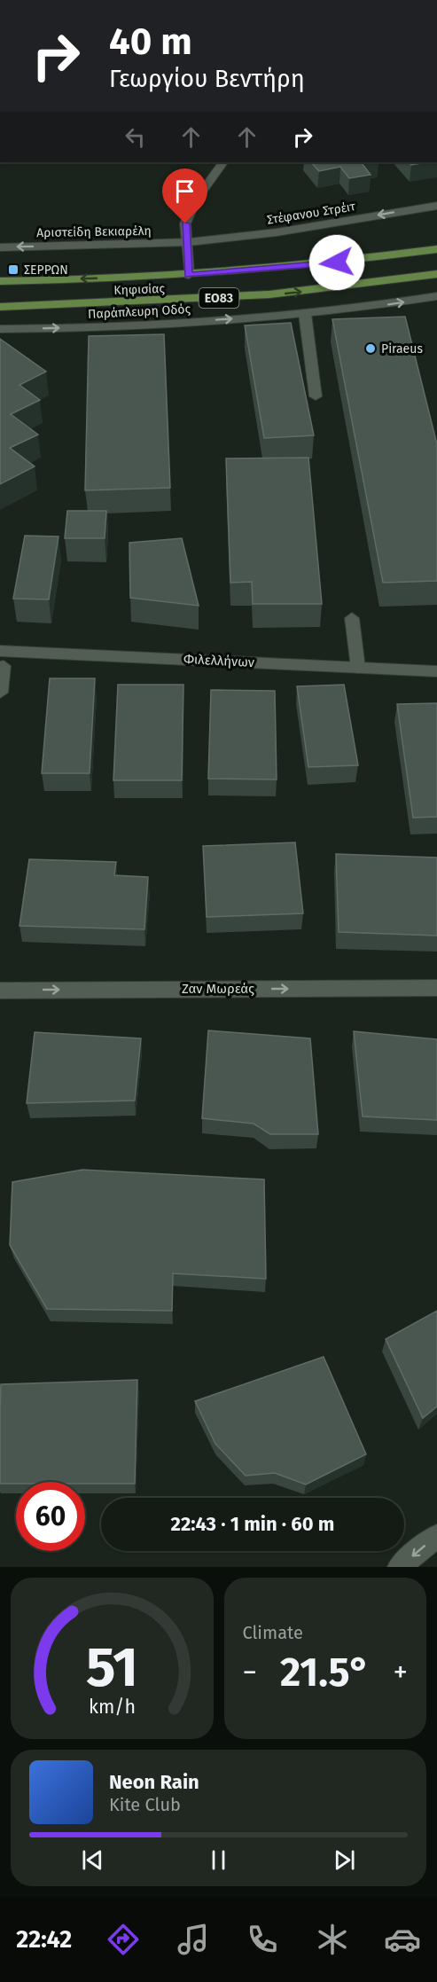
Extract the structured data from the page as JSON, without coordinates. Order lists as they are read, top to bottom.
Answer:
{
  "streets": {
    "main road": ["Κηφισίας", "ΕΟ83"],
    "street": [
      "Στέφανου Στρέιτ",
      "Αριστείδη Βεκιαρέλη",
      "Παράπλευρη Οδός",
      "Φιλελλήνων",
      "Ζαν Μωρεάς"
    ]
  },
  "crossings": [
    ["Στέφανου Στρέιτ", "Αριστείδη Βεκιαρέλη"]
  ],
  "one_way": [
    "Στέφανου Στρέιτ",
    "Αριστείδη Βεκιαρέλη",
    "Παράπλευρη Οδός",
    "Ζαν Μωρεάς"
  ],
  "places": {
    "transit": ["ΣΕΡΡΩΝ"],
    "other": ["Piraeus"]
  },
  "page": {
    "turn": ["40 m", "Γεωργίου Βεντήρη"],
    "limit": "60",
    "trip": "22:43 · 1 min · 60 m",
    "tile": "Climate",
    "heat": ["−", "21.5°", "+"],
    "song": ["Neon Rain", "Kite Club"],
    "tabs": "22:42",
    "gauge": ["51", "km/h"]
  }
}
